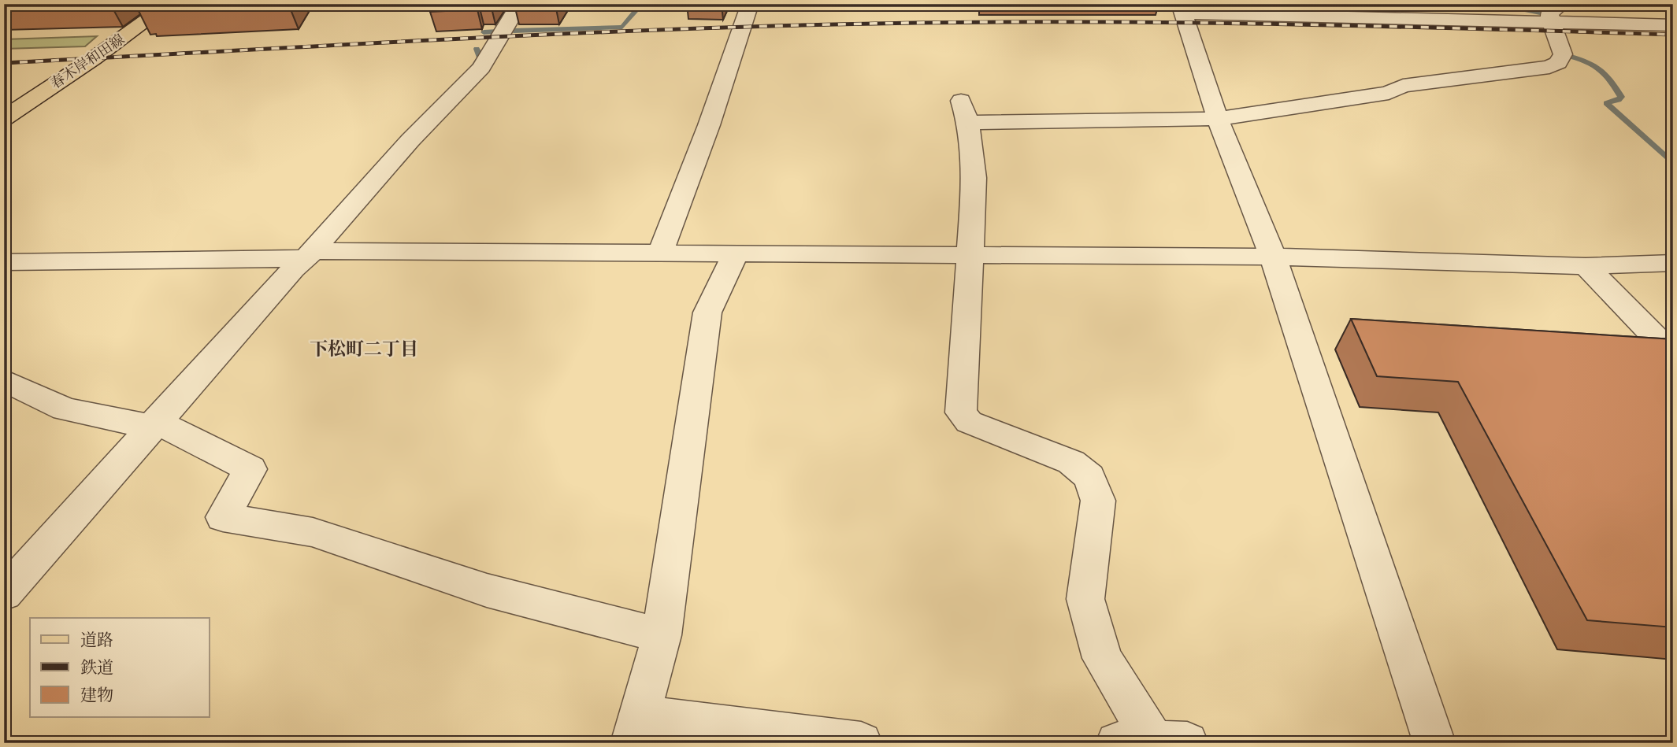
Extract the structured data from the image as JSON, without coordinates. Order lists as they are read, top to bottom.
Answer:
{
  "streets": {
    "main road": ["春木岸和田線"]
  },
  "districts": ["下松町二丁目"],
  "legend": ["道路", "鉄道", "建物"]
}
